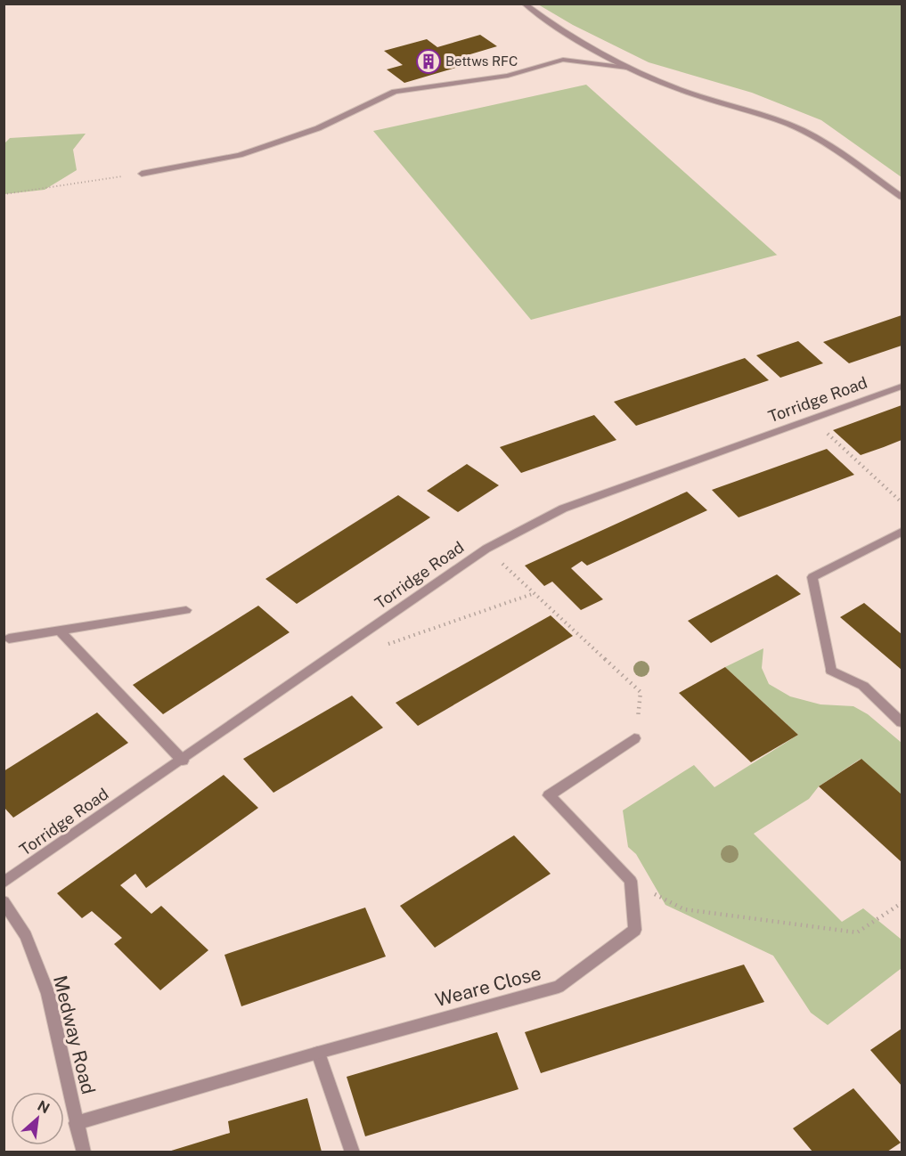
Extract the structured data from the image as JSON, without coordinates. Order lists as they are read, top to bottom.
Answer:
{
  "streets": {
    "street": ["Torridge Road", "Weare Close", "Medway Road"]
  },
  "crossings": [
    ["Weare Close", "Medway Road"]
  ],
  "places": {
    "building": ["Bettws RFC"]
  },
  "north": "top right"
}
